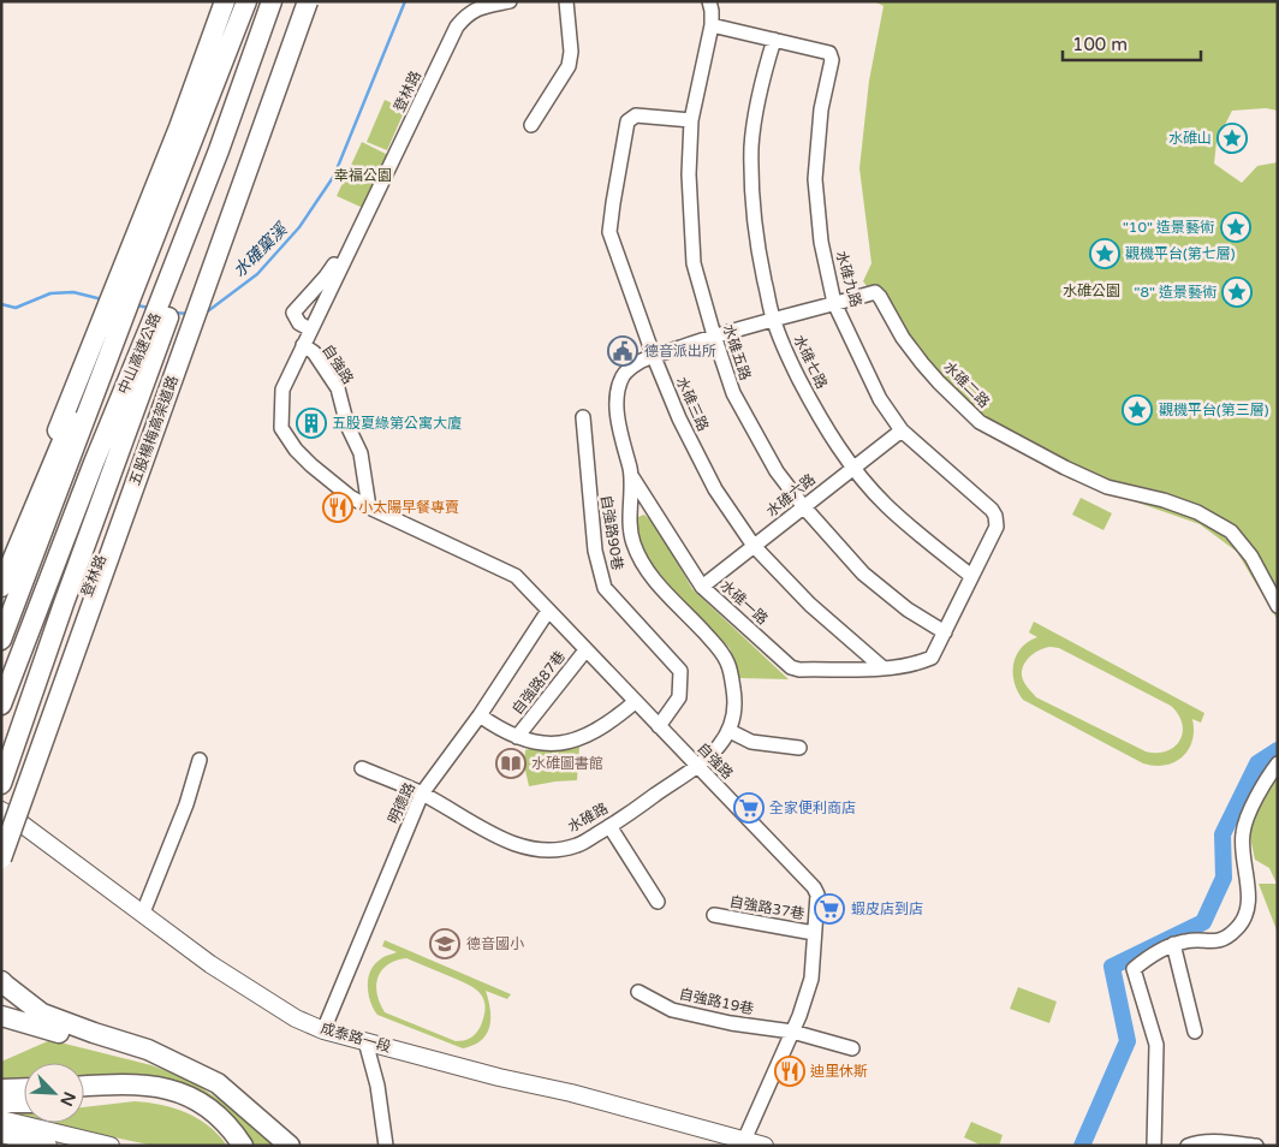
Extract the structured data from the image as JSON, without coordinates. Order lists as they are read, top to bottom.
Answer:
{
  "streets": {
    "highway": ["中山高速公路", "五股楊梅高架道路"],
    "main road": ["成泰路一段"],
    "street": [
      "登林路",
      "水碓九路",
      "水碓五路",
      "水碓七路",
      "自強路",
      "水碓二路",
      "水碓三路",
      "水碓六路",
      "自強路90巷",
      "水碓一路",
      "自強路87巷",
      "明德路",
      "水碓路",
      "自強路37巷",
      "自強路19巷"
    ]
  },
  "crossings": [
    ["登林路", "自強路"],
    ["登林路", "成泰路一段"],
    ["水碓九路", "水碓五路"],
    ["水碓九路", "水碓七路"],
    ["水碓九路", "水碓二路"],
    ["水碓九路", "水碓六路"],
    ["水碓五路", "水碓二路"],
    ["水碓五路", "水碓三路"],
    ["水碓五路", "水碓六路"],
    ["水碓五路", "水碓一路"],
    ["水碓七路", "水碓二路"],
    ["水碓七路", "水碓六路"],
    ["自強路", "自強路90巷"],
    ["自強路", "水碓一路"],
    ["自強路", "自強路87巷"],
    ["自強路", "明德路"],
    ["自強路", "水碓路"],
    ["自強路", "自強路37巷"],
    ["自強路", "自強路19巷"],
    ["自強路", "成泰路一段"],
    ["水碓二路", "水碓三路"],
    ["水碓二路", "水碓一路"],
    ["水碓三路", "水碓六路"],
    ["水碓三路", "水碓一路"],
    ["水碓六路", "水碓一路"],
    ["水碓一路", "水碓路"],
    ["明德路", "水碓路"],
    ["明德路", "成泰路一段"]
  ],
  "water": ["水確窠溪"],
  "parks": ["幸福公園", "水碓公園"],
  "places": {
    "place": [
      "水碓山",
      "\"10\" 造景藝術",
      "觀機平台(第七層)",
      "\"8\" 造景藝術",
      "觀機平台(第三層)"
    ],
    "public building": ["德音派出所"],
    "building": ["五股夏綠第公寓大廈"],
    "restaurant": ["小太陽早餐專賣", "迪里休斯"],
    "library": ["水碓圖書館"],
    "supermarket": ["全家便利商店", "蝦皮店到店"],
    "school or university": ["德音國小"]
  },
  "scale_bar": "100 m",
  "north": "bottom right"
}
